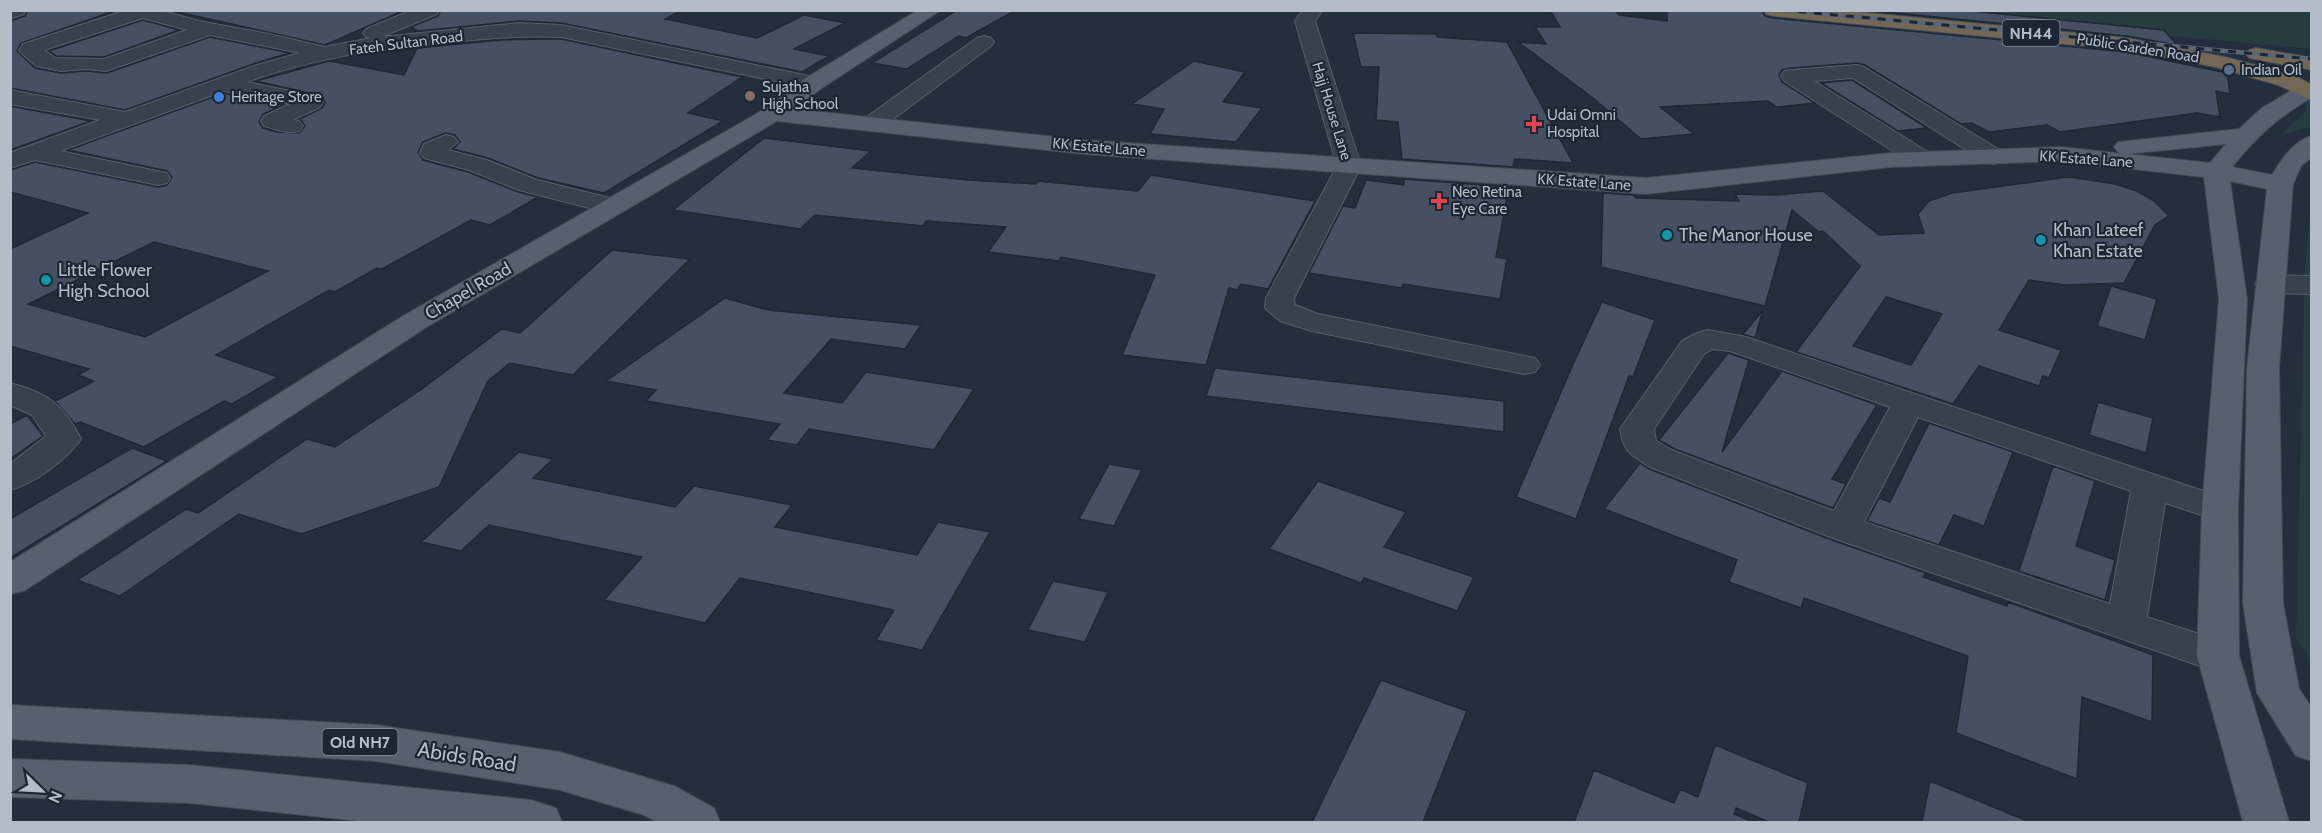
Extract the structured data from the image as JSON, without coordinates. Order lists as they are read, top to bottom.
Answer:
{
  "streets": {
    "highway": ["NH44", "Public Garden Road"],
    "main road": [
      "KK Estate Lane",
      "Chapel Road",
      "Old NH7",
      "Abids Road"
    ],
    "street": ["Fateh Sultan Road", "Hajj House Lane"]
  },
  "crossings": [
    ["NH44", "Public Garden Road"],
    ["Fateh Sultan Road", "Chapel Road"],
    ["Hajj House Lane", "KK Estate Lane"],
    ["KK Estate Lane", "Chapel Road"]
  ],
  "places": {
    "other": [
      "Indian Oil",
      "Sujatha High School",
      "Heritage Store",
      "The Manor House",
      "Khan Lateef Khan Estate",
      "Little Flower High School"
    ],
    "health": ["Udai Omni Hospital", "Neo Retina Eye Care"]
  },
  "north": "bottom right"
}
